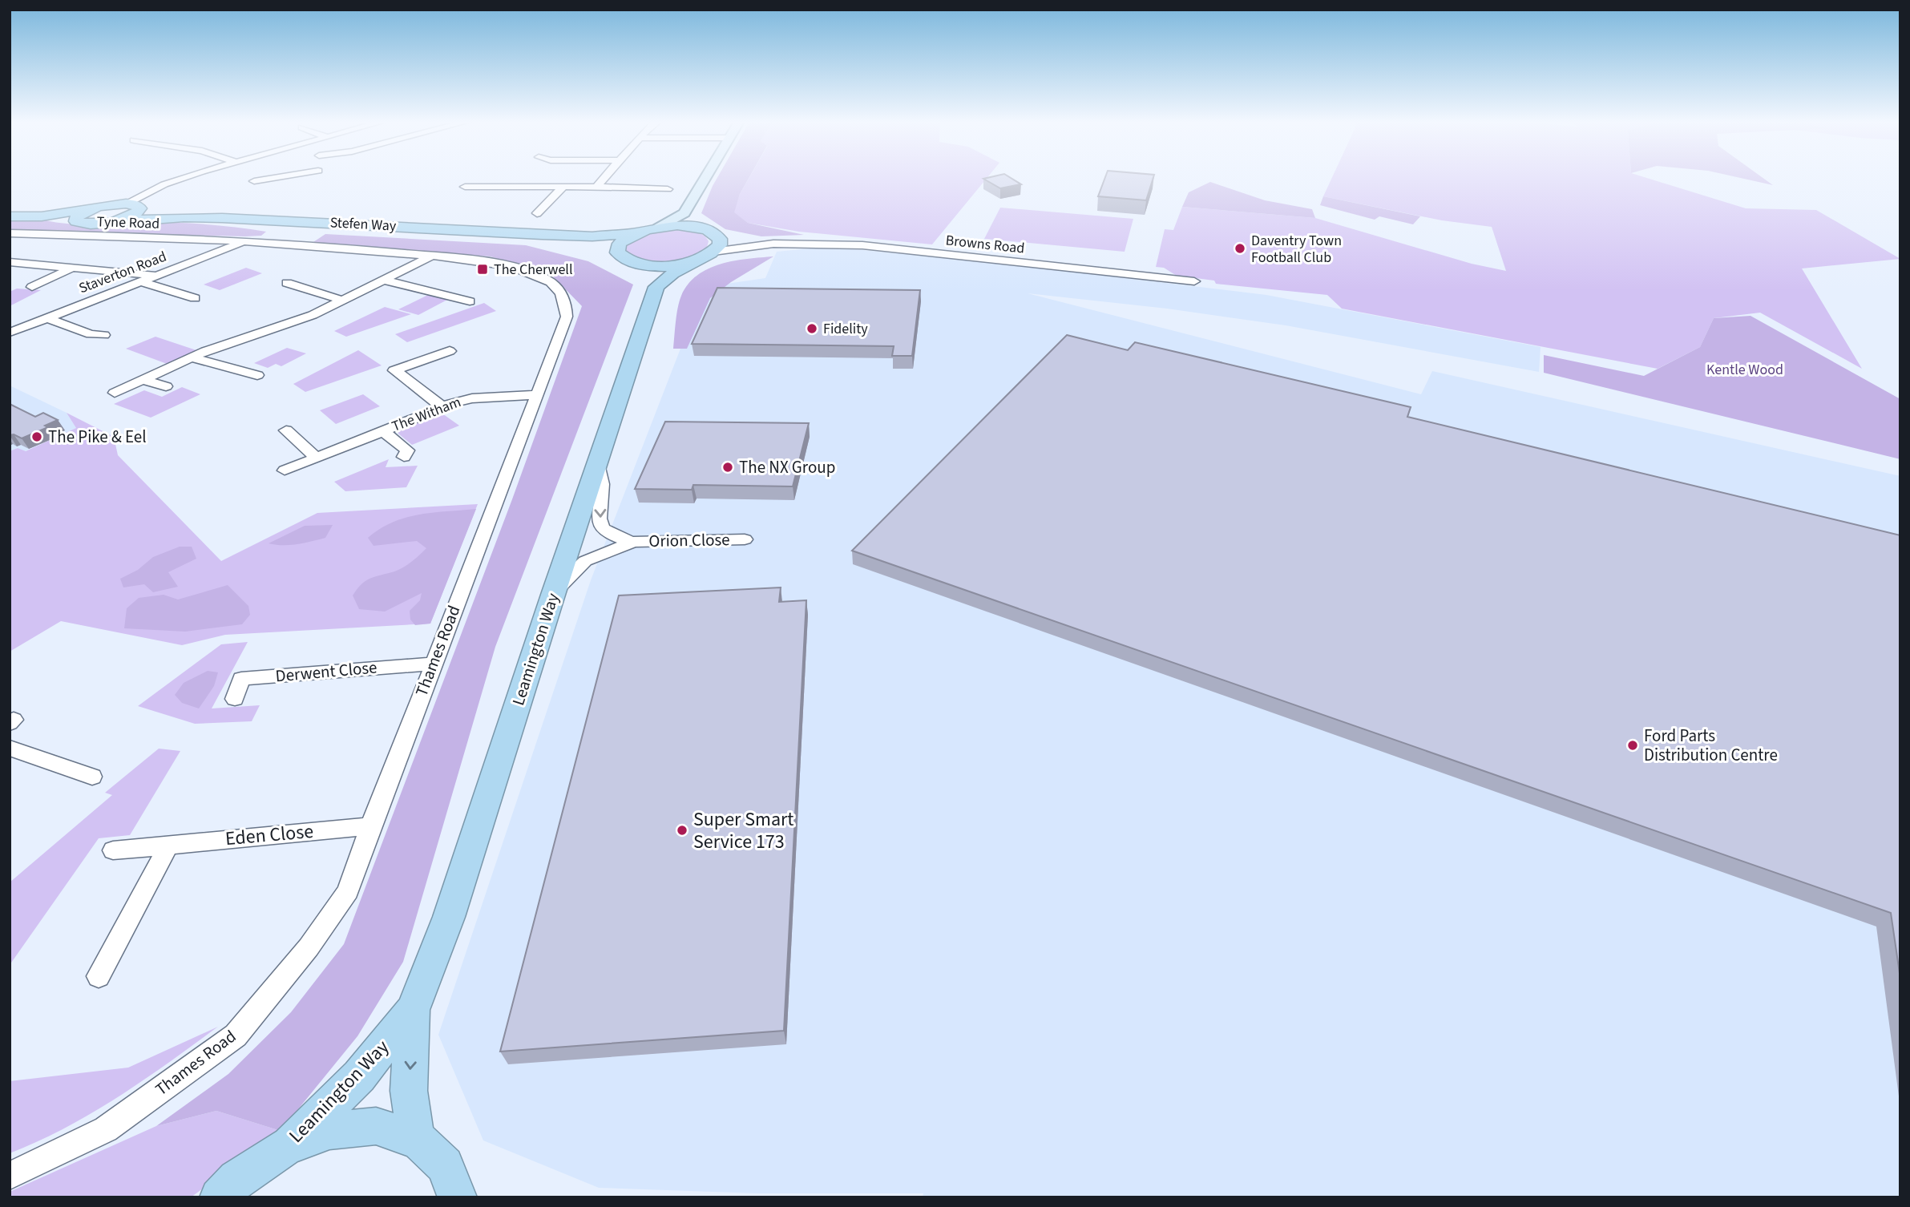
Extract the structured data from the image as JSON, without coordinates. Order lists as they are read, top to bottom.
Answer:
{
  "streets": {
    "highway": ["Stefen Way", "Leamington Way"],
    "street": [
      "Tyne Road",
      "Browns Road",
      "Staverton Road",
      "The Witham",
      "Orion Close",
      "Thames Road",
      "Derwent Close",
      "Eden Close"
    ]
  },
  "crossings": [
    ["Tyne Road", "Staverton Road"],
    ["Tyne Road", "Thames Road"],
    ["Staverton Road", "Thames Road"],
    ["The Witham", "Thames Road"],
    ["Orion Close", "Leamington Way"],
    ["Thames Road", "Derwent Close"],
    ["Thames Road", "Eden Close"]
  ],
  "parks": ["Kentle Wood"],
  "places": {
    "other": [
      "Daventry Town Football Club",
      "Fidelity",
      "The Pike & Eel",
      "The NX Group",
      "Ford Parts Distribution Centre",
      "Super Smart Service 173"
    ],
    "transit": ["The Cherwell"]
  }
}
